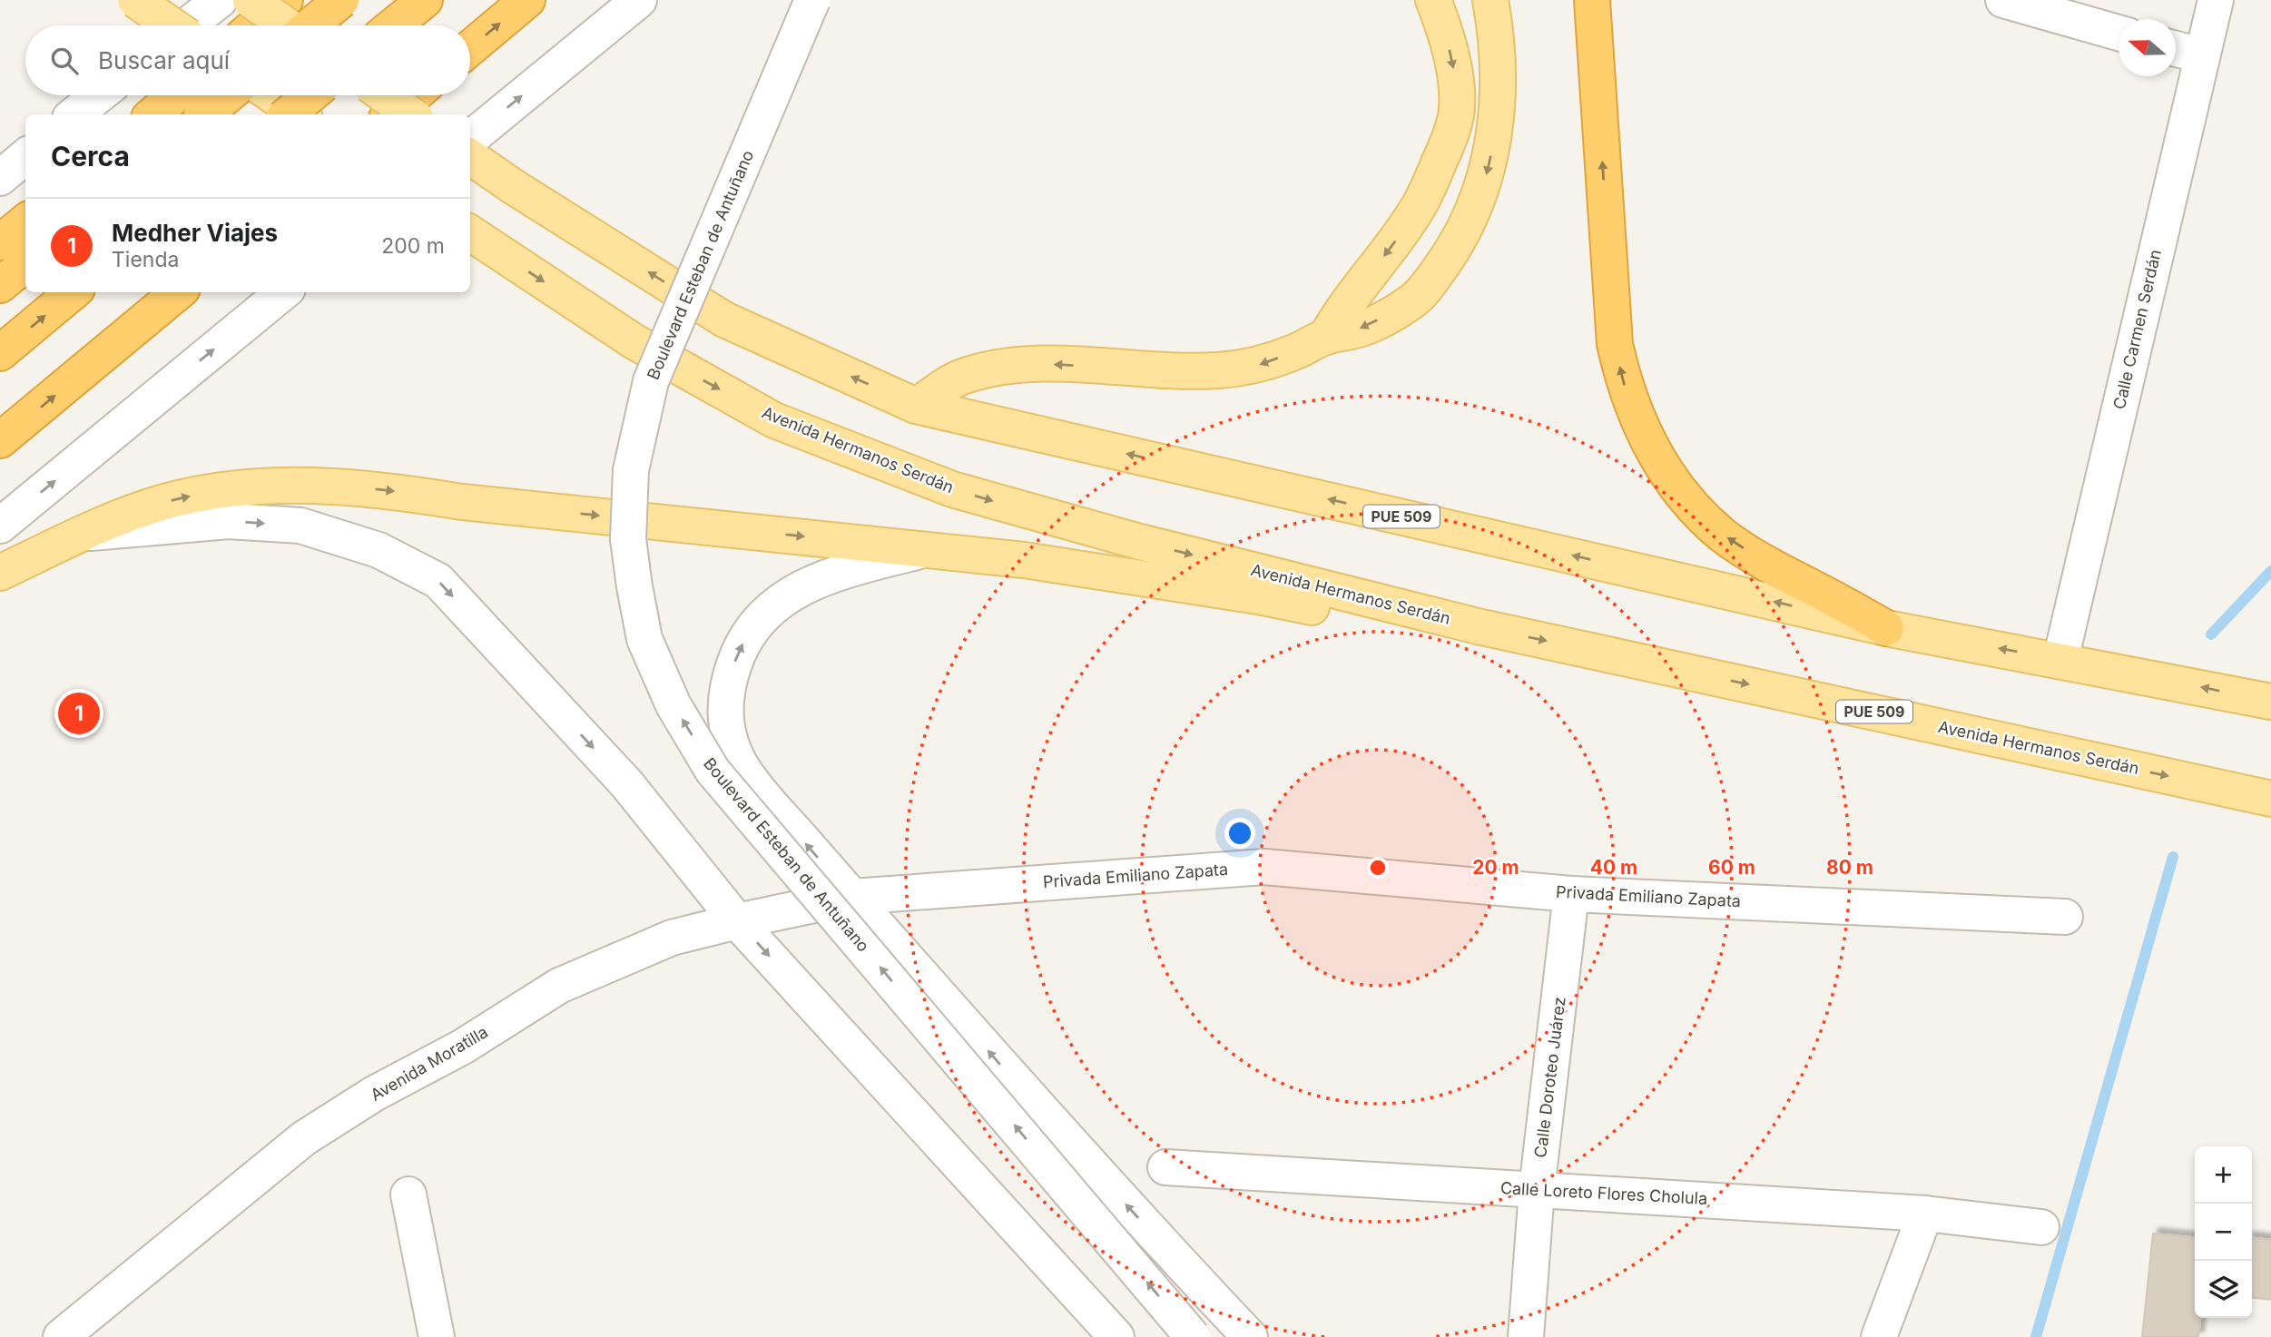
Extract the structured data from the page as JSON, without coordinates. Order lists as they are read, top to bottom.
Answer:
{
  "streets": {
    "main road": ["Avenida Hermanos Serdán", "PUE 509"],
    "street": [
      "Boulevard Esteban de Antuñano",
      "Calle Carmen Serdán",
      "Privada Emiliano Zapata",
      "Avenida Moratilla",
      "Calle Doroteo Juárez",
      "Calle Loreto Flores Cholula"
    ]
  },
  "crossings": [
    ["Calle Carmen Serdán", "PUE 509"],
    ["Privada Emiliano Zapata", "Avenida Moratilla"],
    ["Privada Emiliano Zapata", "Calle Doroteo Juárez"],
    ["Calle Doroteo Juárez", "Calle Loreto Flores Cholula"]
  ],
  "one_way": ["Boulevard Esteban de Antuñano"],
  "north": "left",
  "page": {
    "search": "Buscar aquí",
    "heading": "Cerca",
    "list": [
      {
        "mark": "1",
        "name": "Medher Viajes",
        "note": "Tienda",
        "value": "200 m"
      }
    ],
    "pins": "1",
    "map_buttons": ["+", "−"]
  },
  "rings": [
    "20 m",
    "40 m",
    "60 m",
    "80 m"
  ]
}
